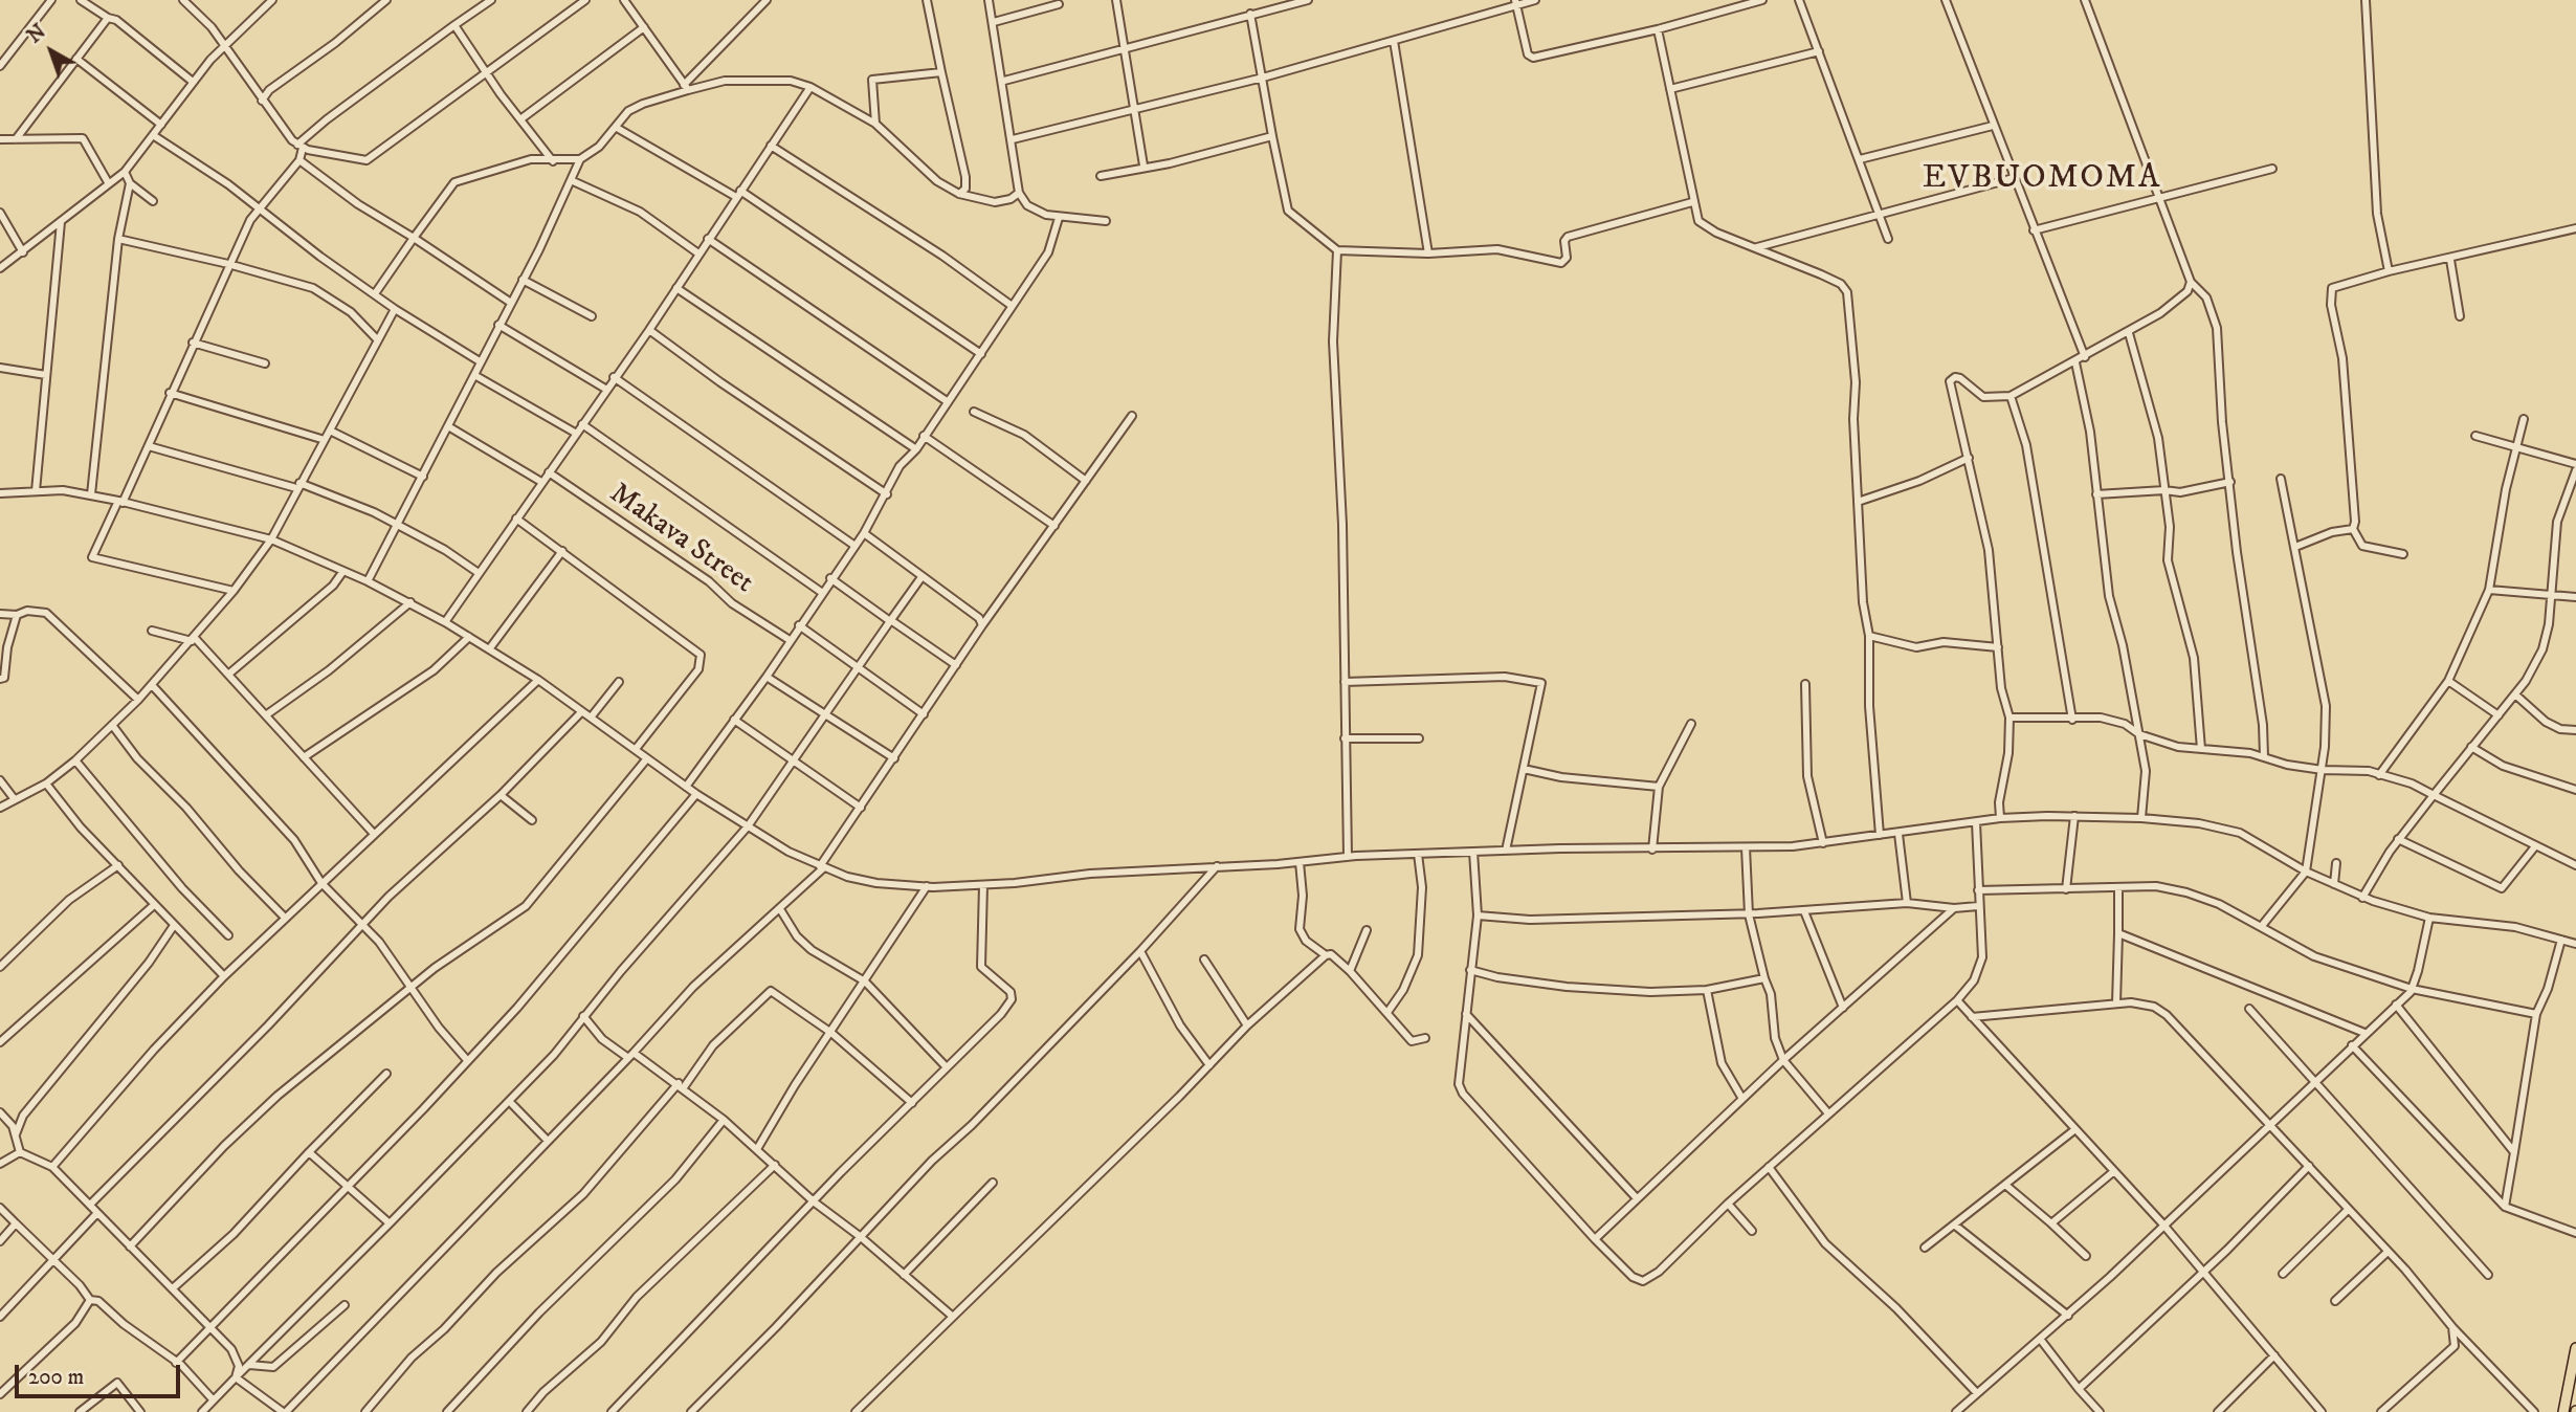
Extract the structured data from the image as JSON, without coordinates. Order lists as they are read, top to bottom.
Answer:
{
  "streets": {
    "street": ["Makava Street"]
  },
  "districts": ["EVBUOMOMA"],
  "scale_bar": "200 m",
  "north": "top left"
}
